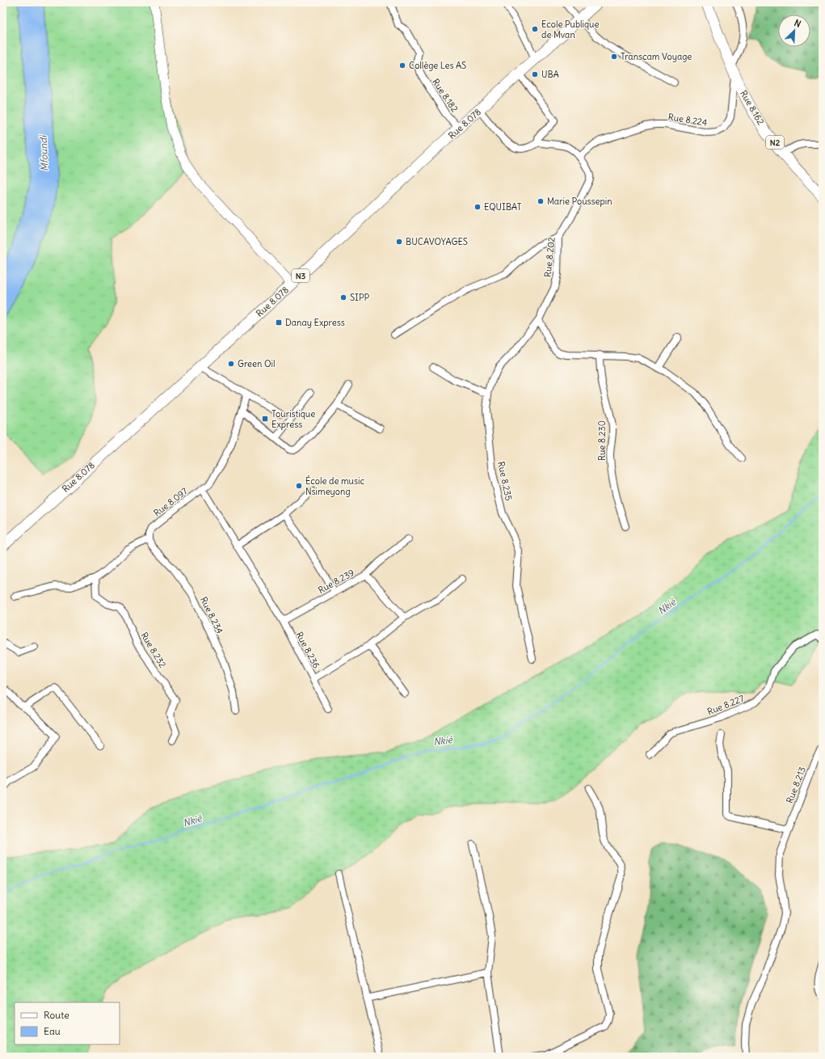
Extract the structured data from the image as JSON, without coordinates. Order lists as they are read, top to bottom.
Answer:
{
  "streets": {
    "highway": [
      "Rue 8.162",
      "Rue 8.078",
      "N2",
      "N3"
    ],
    "street": [
      "Rue 8.182",
      "Rue 8.224",
      "Rue 8.202",
      "Rue 8.230",
      "Rue 8.235",
      "Rue 8.097",
      "Rue 8.239",
      "Rue 8.234",
      "Rue 8.232",
      "Rue 8.236",
      "Rue 8.227",
      "Rue 8.213"
    ]
  },
  "crossings": [
    ["Rue 8.182", "Rue 8.078"],
    ["Rue 8.162", "Rue 8.224"],
    ["Rue 8.224", "Rue 8.202"],
    ["Rue 8.078", "Rue 8.202"],
    ["Rue 8.202", "Rue 8.235"],
    ["Rue 8.097", "Rue 8.234"],
    ["Rue 8.097", "Rue 8.236"],
    ["Rue 8.239", "Rue 8.236"]
  ],
  "water": ["Mfoundi", "Nkié"],
  "places": {
    "other": [
      "Ecole Publique de Mvan",
      "Transcam Voyage",
      "Collège Les AS",
      "UBA",
      "Marie Poussepin",
      "EQUIBAT",
      "BUCAVOYAGES",
      "SIPP",
      "Green Oil",
      "École de music Nsimeyong"
    ],
    "transit": ["Danay Express", "Touristique Express"]
  },
  "legend": ["Route", "Eau"],
  "north": "top right"
}
